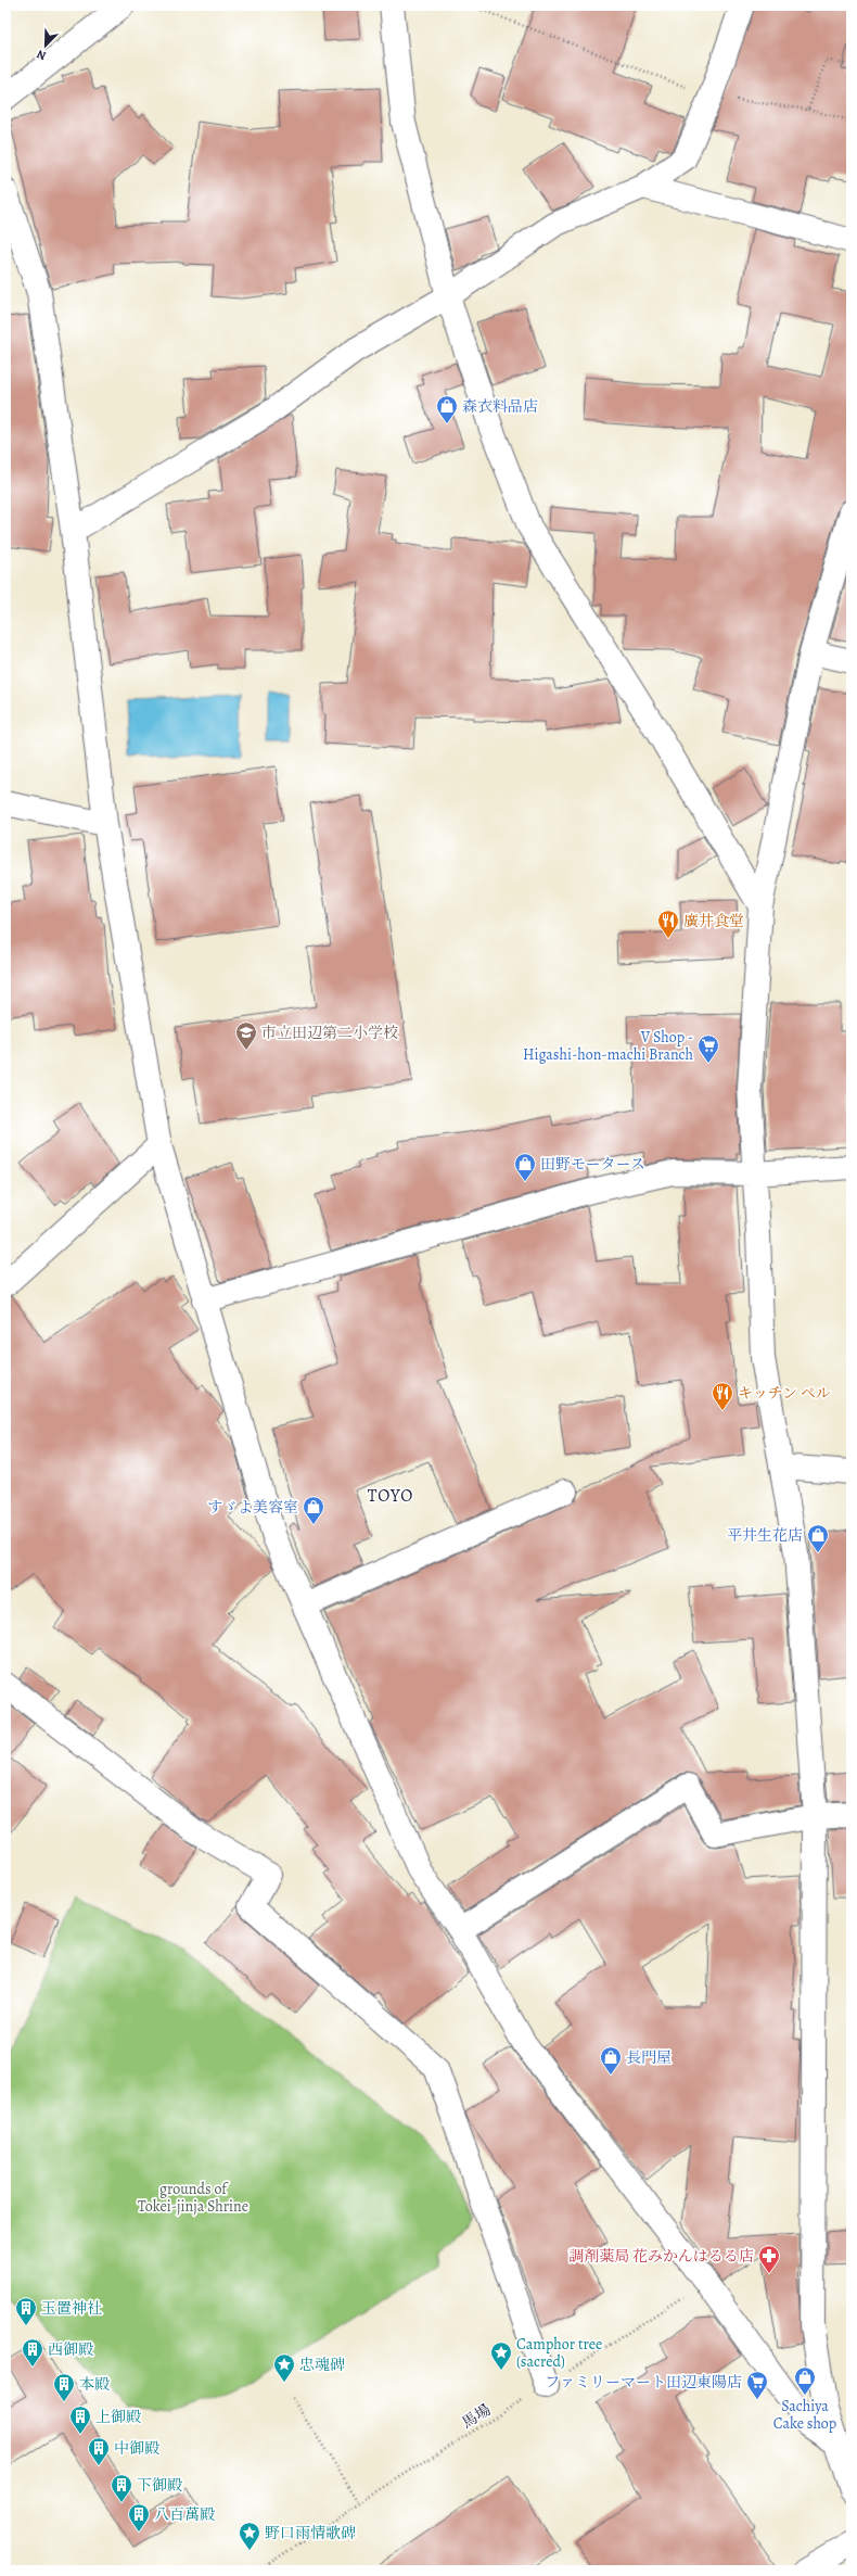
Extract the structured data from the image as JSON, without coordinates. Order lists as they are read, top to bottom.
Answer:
{
  "streets": {
    "path": ["馬場"]
  },
  "districts": ["TOYO"],
  "parks": ["grounds of Tokei-jinja Shrine"],
  "places": {
    "shop": [
      "森衣料品店",
      "田野モータース",
      "すゞよ美容室",
      "平井生花店",
      "長門屋",
      "Sachiya Cake shop"
    ],
    "restaurant": ["廣井食堂", "キッチン ペル"],
    "school or university": ["市立田辺第二小学校"],
    "supermarket": ["V Shop - Higashi-hon-machi Branch", "ファミリーマート田辺東陽店"],
    "pharmacy": ["調剤薬局 花みかんはるる店"],
    "building": [
      "玉置神社",
      "西御殿",
      "本殿",
      "上御殿",
      "中御殿",
      "下御殿",
      "八百萬殿"
    ],
    "place": ["Camphor tree (sacred)", "忠魂碑", "野口雨情歌碑"]
  },
  "north": "bottom left"
}
